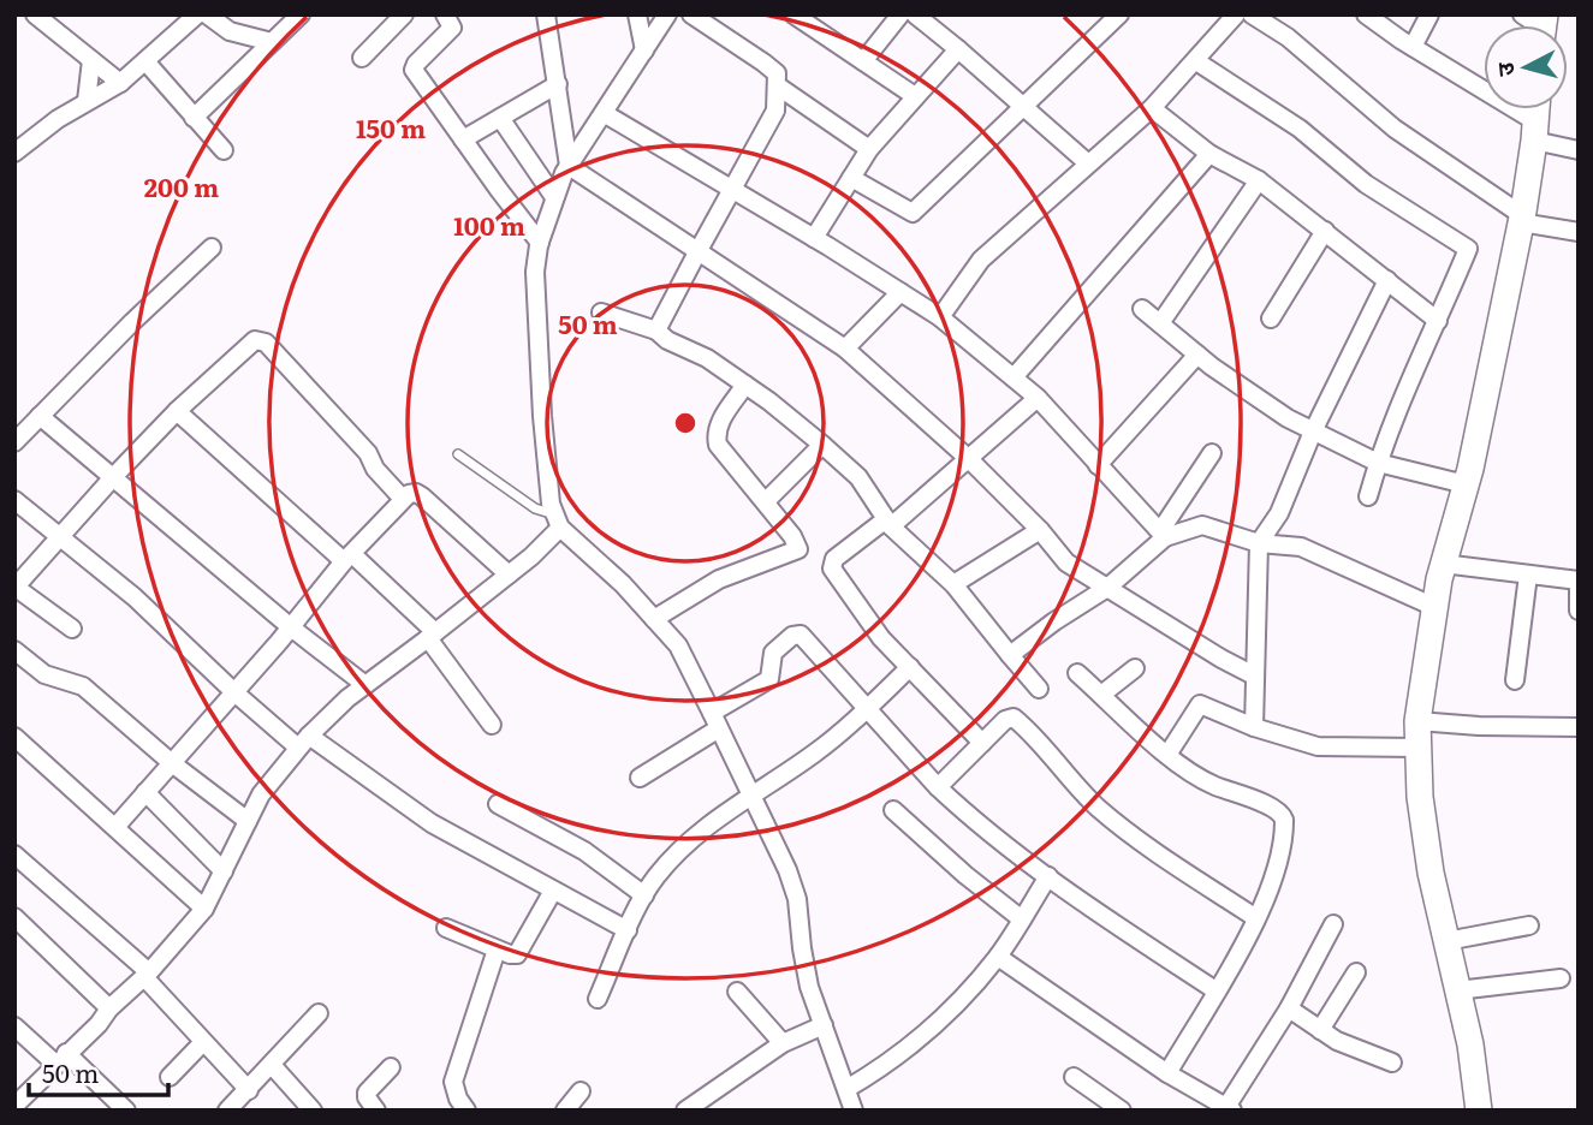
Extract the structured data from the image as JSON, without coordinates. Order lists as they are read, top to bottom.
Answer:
{
  "scale_bar": "50 m",
  "north": "left",
  "rings": [
    "150 m",
    "200 m",
    "100 m",
    "50 m"
  ]
}
